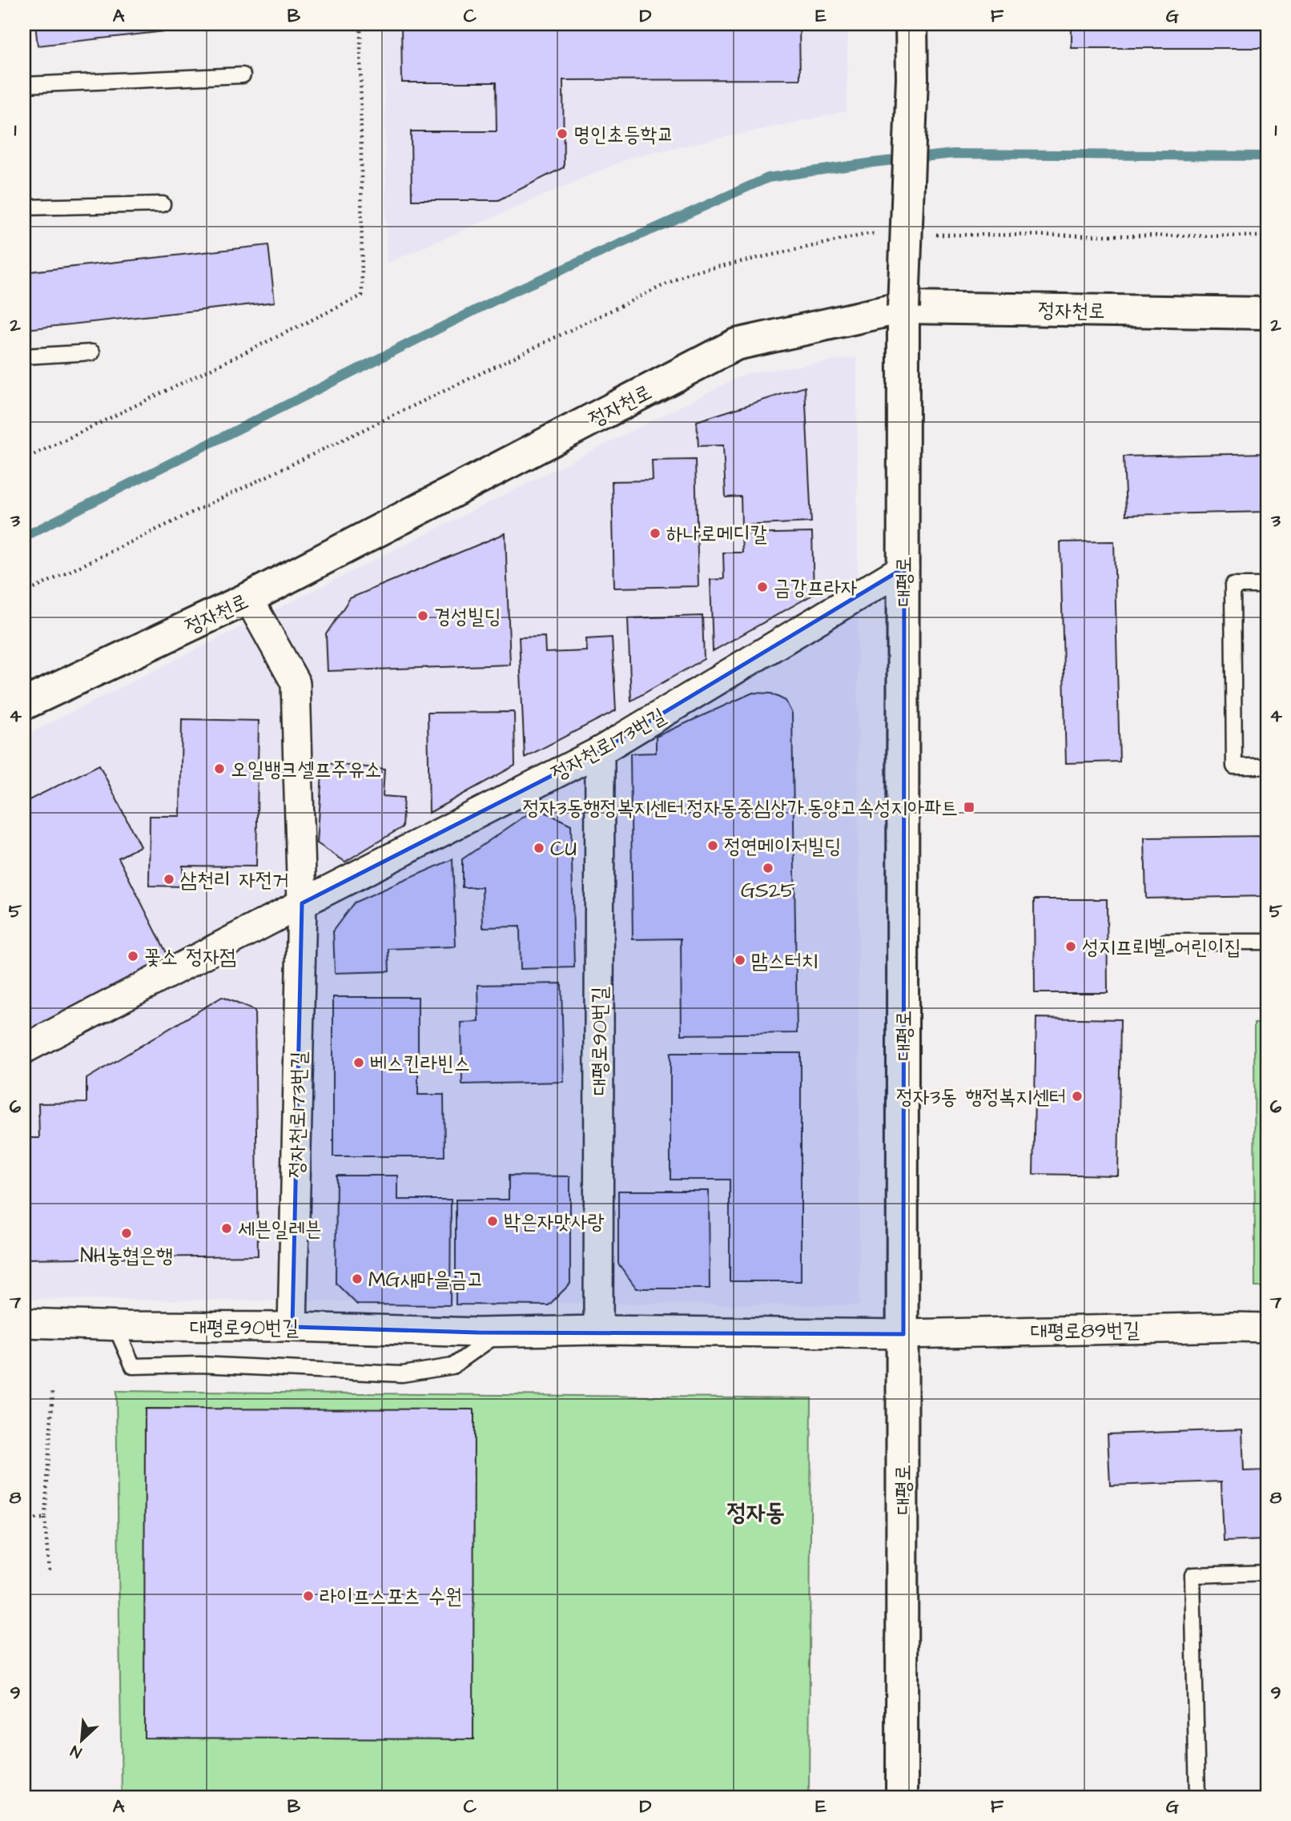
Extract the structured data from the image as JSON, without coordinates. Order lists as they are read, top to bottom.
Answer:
{
  "streets": {
    "street": [
      "정자천로",
      "대평로",
      "정자천로173번길",
      "대평로90번길",
      "대평로89번길"
    ]
  },
  "crossings": [
    ["정자천로", "대평로"],
    ["정자천로", "정자천로173번길"],
    ["대평로", "정자천로173번길"],
    ["대평로", "대평로90번길"],
    ["대평로", "대평로89번길"],
    ["정자천로173번길", "대평로90번길"],
    ["대평로90번길", "대평로89번길"]
  ],
  "districts": ["정자동"],
  "places": {
    "other": [
      "명인초등학교",
      "하나로메디칼",
      "금강프라자",
      "경성빌딩",
      "오일뱅크셀프주유소",
      "정연메이저빌딩",
      "CU",
      "GS25",
      "삼천리 자전거",
      "성지프뢰벨 어린이집",
      "꽃소 정자점",
      "맘스터치",
      "베스킨라빈스",
      "정자3동 행정복지센터",
      "박은자맛사랑",
      "세븐일레븐",
      "NH농협은행",
      "MG새마을금고",
      "라이프스포츠 수원"
    ],
    "transit": ["정자3동행정복지센터.정자동중심상가.동양고속성지아파트"]
  },
  "north": "bottom left",
  "grid": {
    "columns": [
      "A",
      "B",
      "C",
      "D",
      "E",
      "F",
      "G"
    ],
    "rows": [
      "1",
      "2",
      "3",
      "4",
      "5",
      "6",
      "7",
      "8",
      "9"
    ]
  }
}
